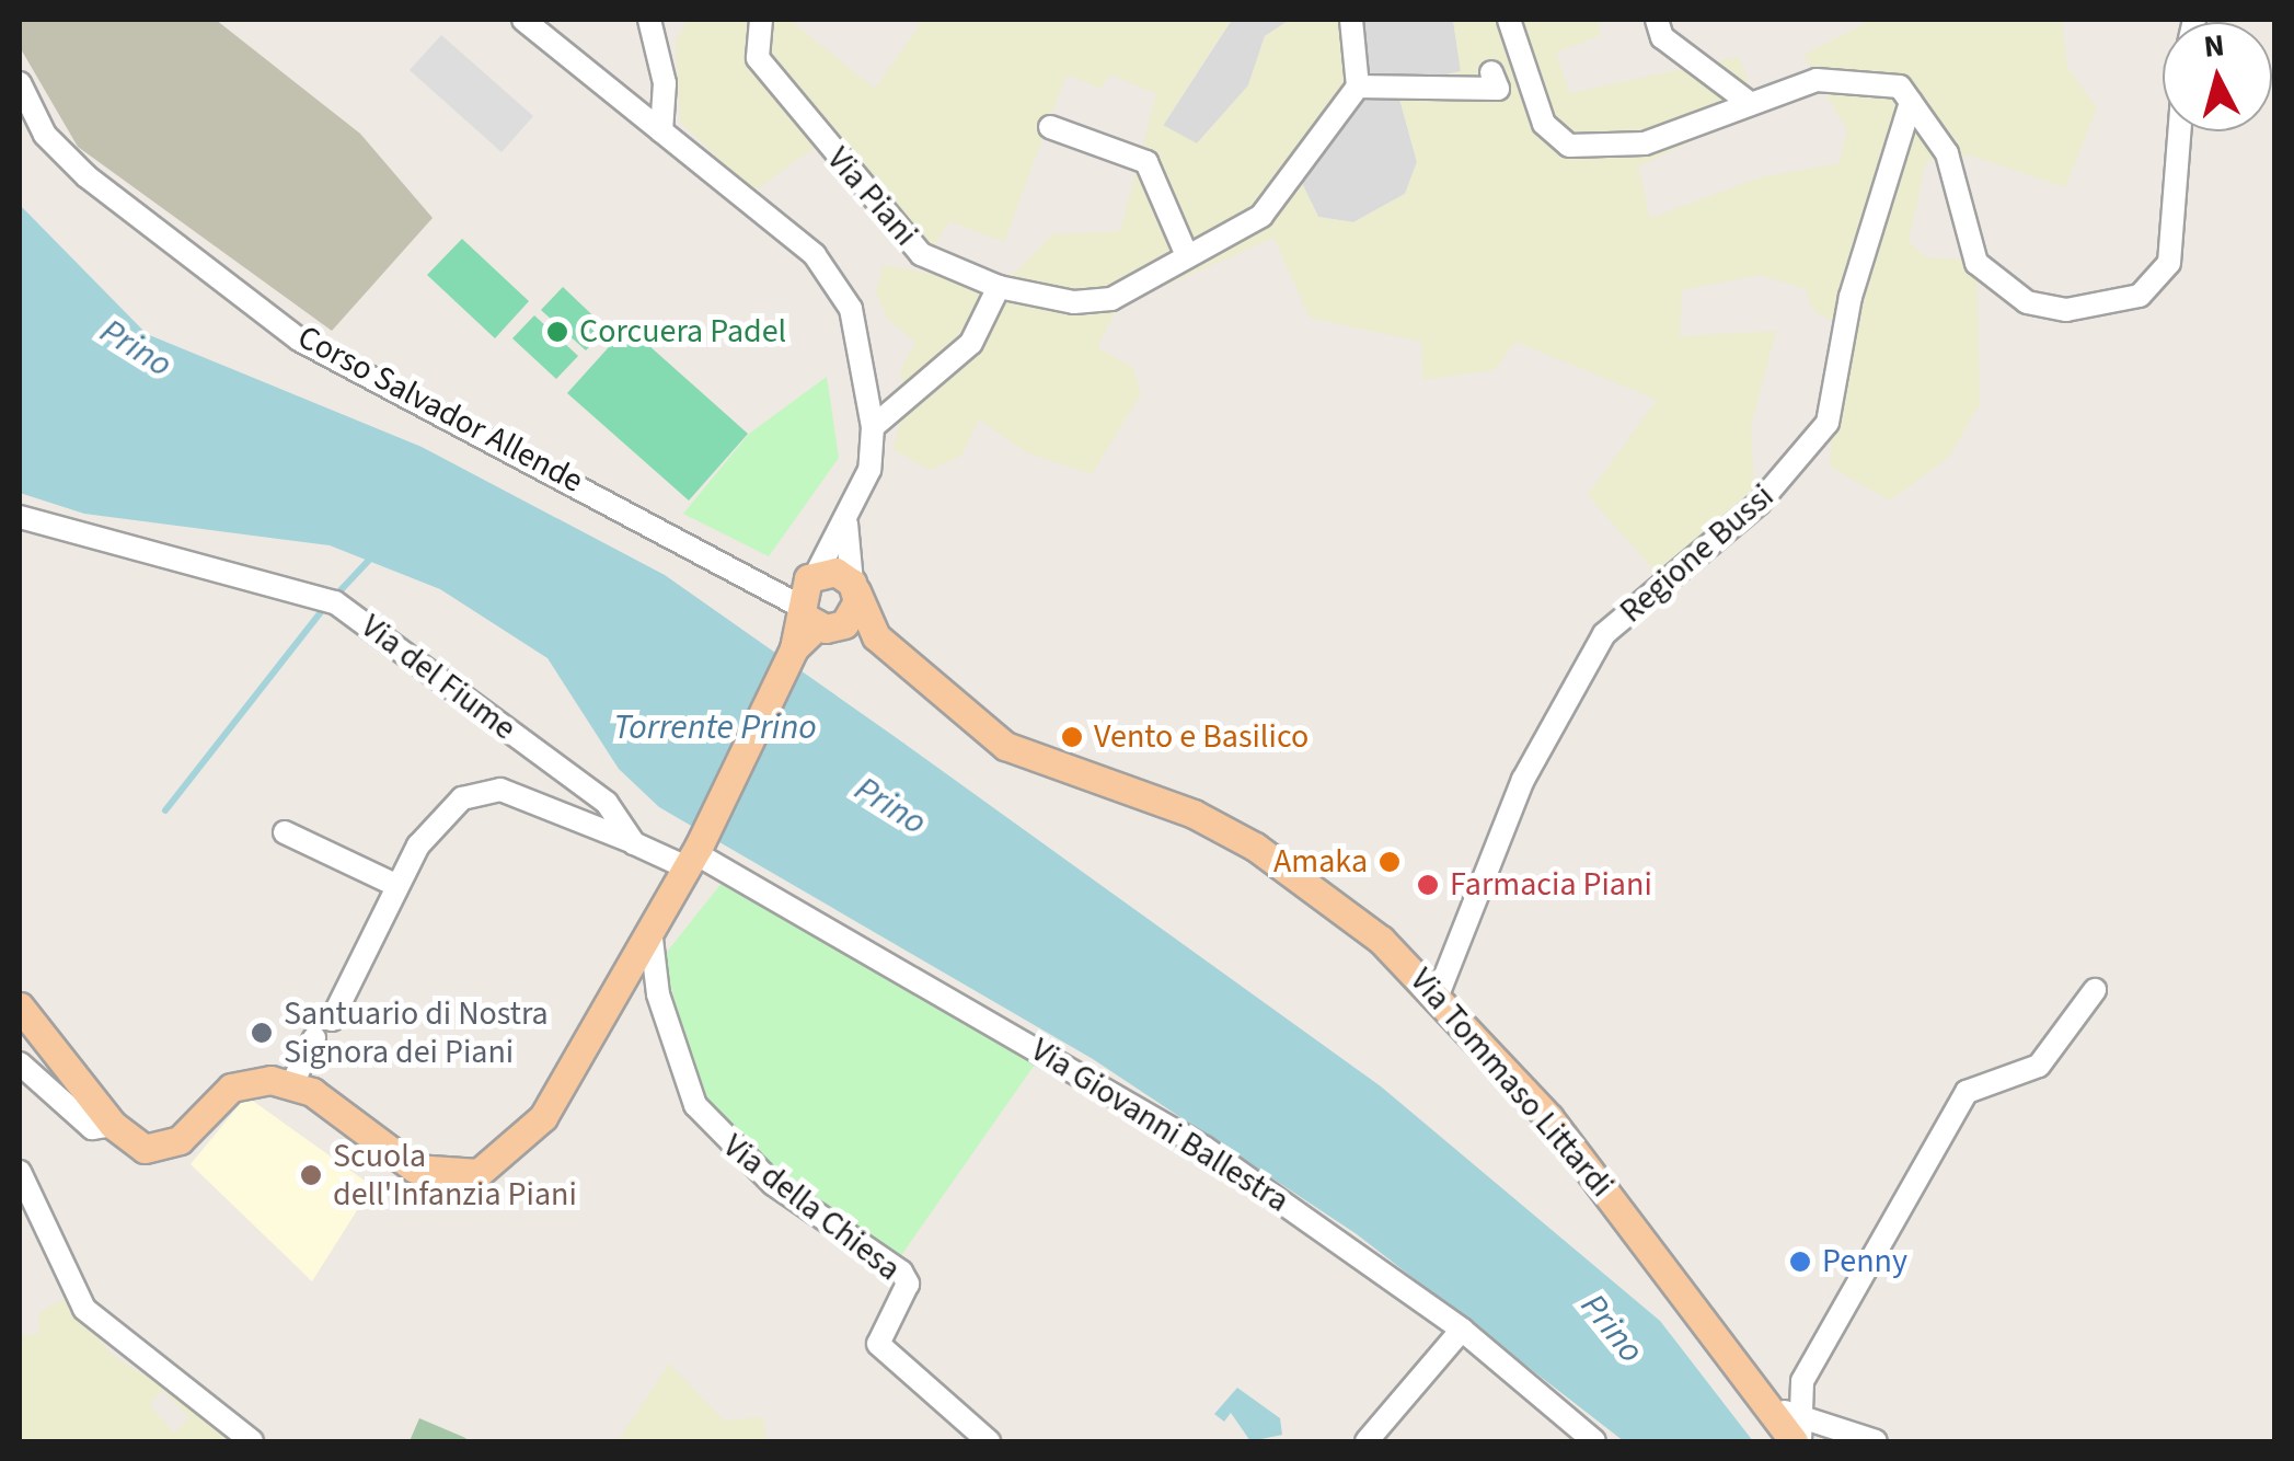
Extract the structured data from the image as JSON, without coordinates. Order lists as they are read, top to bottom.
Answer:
{
  "streets": {
    "main road": ["Via Tommaso Littardi"],
    "street": [
      "Via Piani",
      "Corso Salvador Allende",
      "Regione Bussi",
      "Via del Fiume",
      "Via Giovanni Ballestra",
      "Via della Chiesa"
    ]
  },
  "crossings": [
    ["Regione Bussi", "Via Tommaso Littardi"],
    ["Via del Fiume", "Via Giovanni Ballestra"]
  ],
  "water": ["Prino", "Torrente Prino"],
  "places": [
    "Corcuera Padel",
    "Vento e Basilico",
    "Amaka",
    "Farmacia Piani",
    "Santuario di Nostra Signora dei Piani",
    "Scuola dell'Infanzia Piani",
    "Penny"
  ],
  "north": "top"
}
